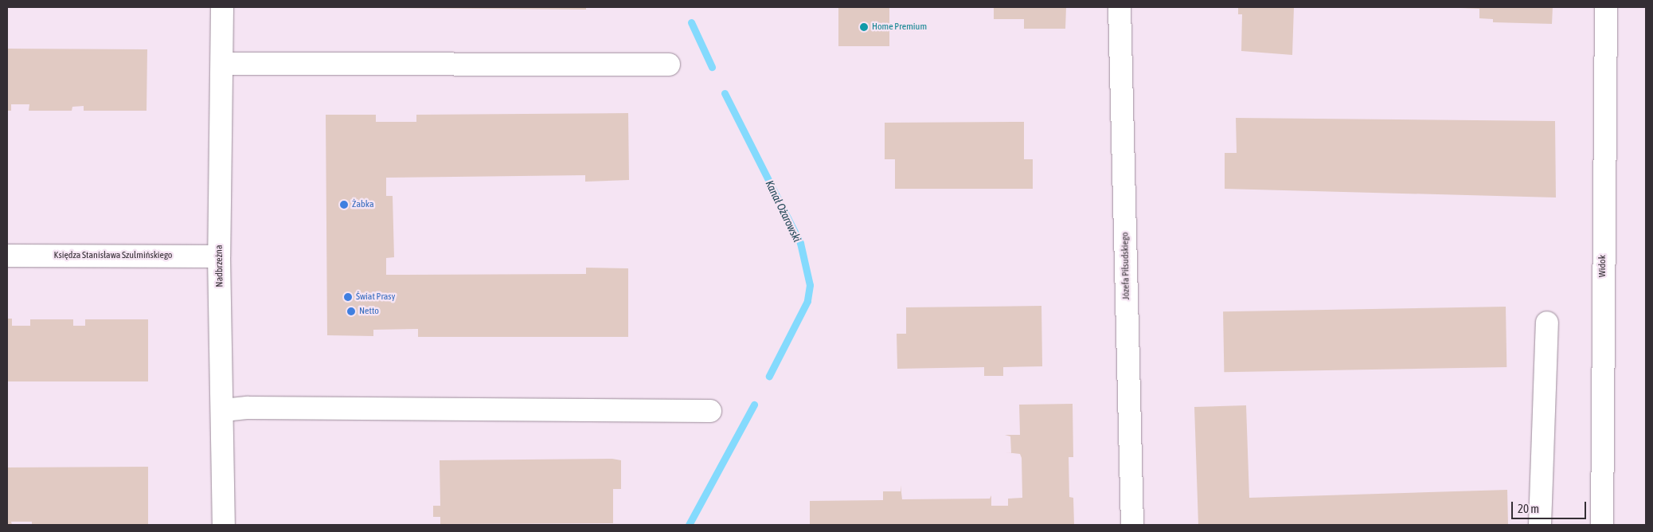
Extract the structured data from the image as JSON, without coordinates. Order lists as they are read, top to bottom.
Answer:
{
  "streets": {
    "street": [
      "Księdza Stanisława Szulmińskiego",
      "Nadbrzeżna",
      "Józefa Piłsudskiego",
      "Widok"
    ]
  },
  "crossings": [
    ["Księdza Stanisława Szulmińskiego", "Nadbrzeżna"]
  ],
  "water": ["Kanał Ożarowski"],
  "places": [
    "Home Premium",
    "Żabka",
    "Świat Prasy",
    "Netto"
  ],
  "scale_bar": "20 m"
}
